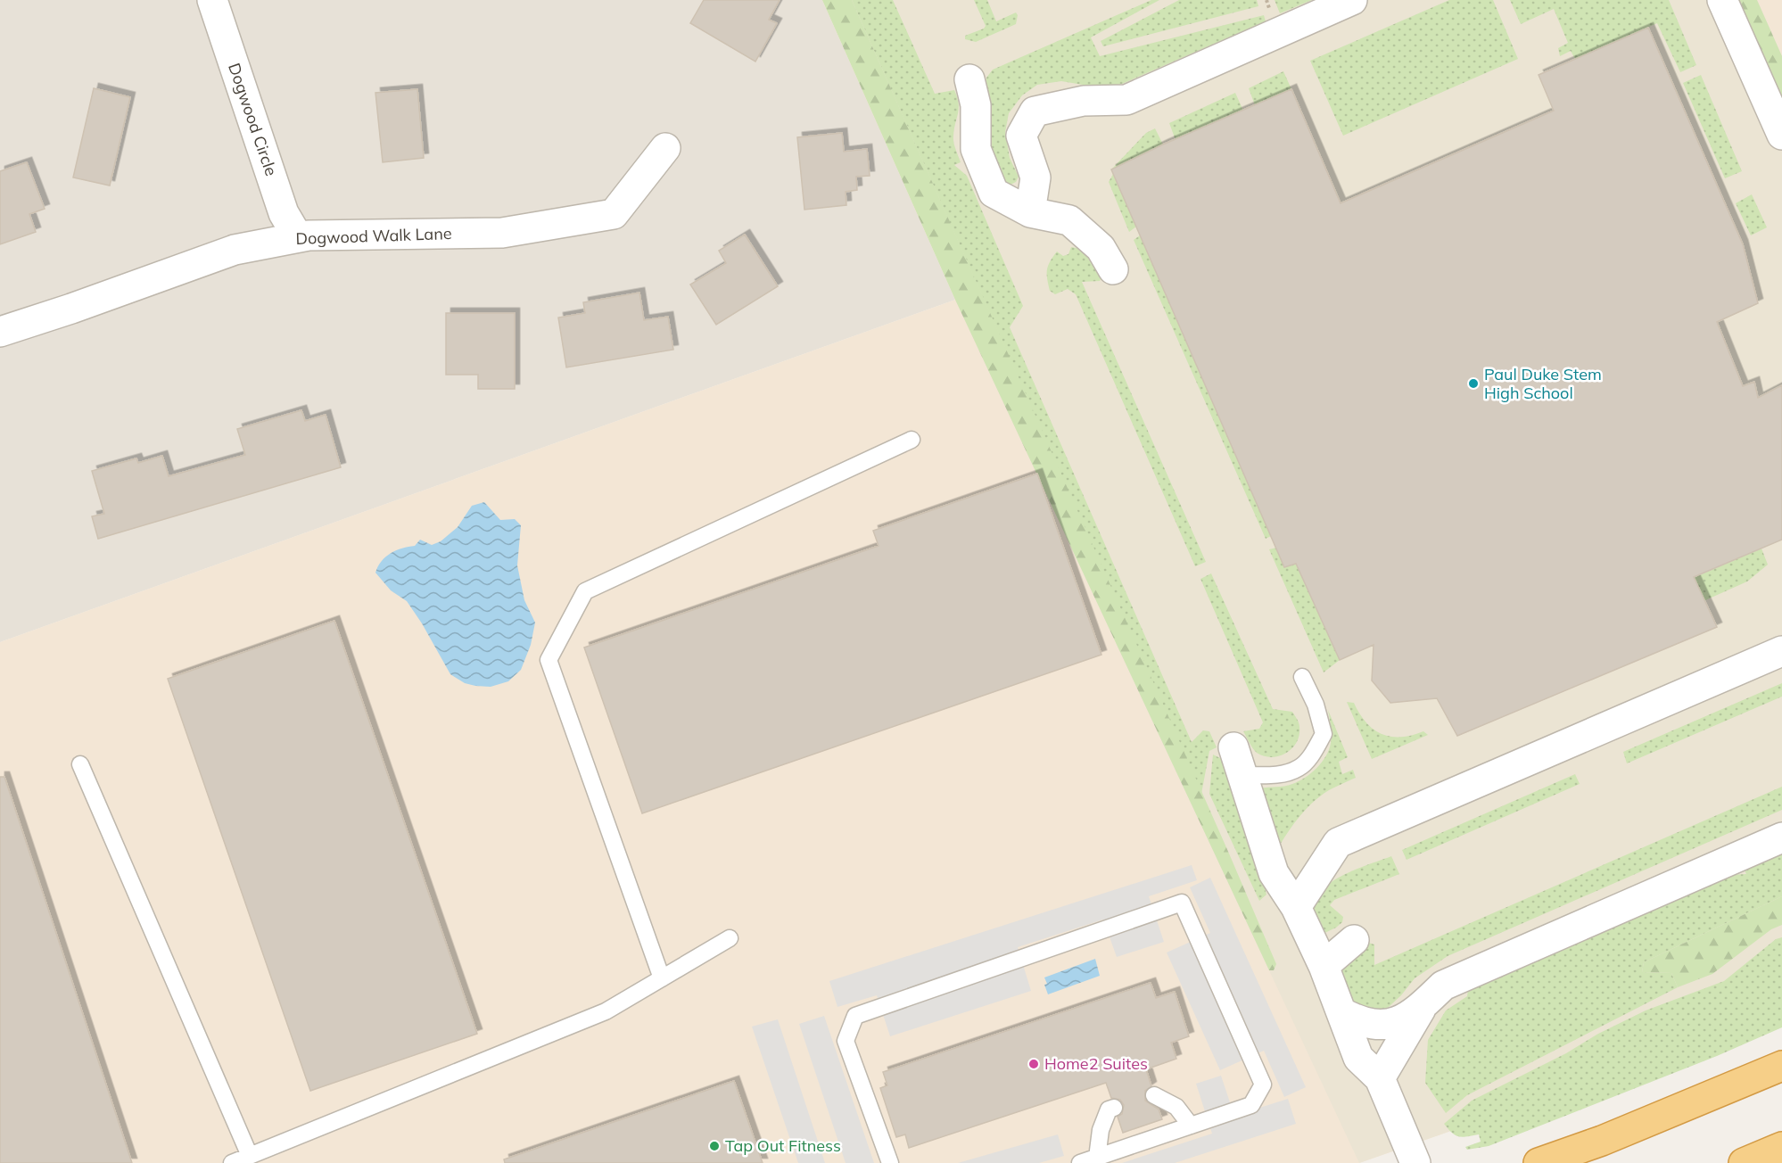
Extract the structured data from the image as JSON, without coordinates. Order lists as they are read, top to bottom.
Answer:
{
  "streets": {
    "street": ["Dogwood Circle", "Dogwood Walk Lane"]
  },
  "crossings": [
    ["Dogwood Circle", "Dogwood Walk Lane"]
  ],
  "places": ["Paul Duke Stem High School", "Home2 Suites", "Tap Out Fitness"]
}
